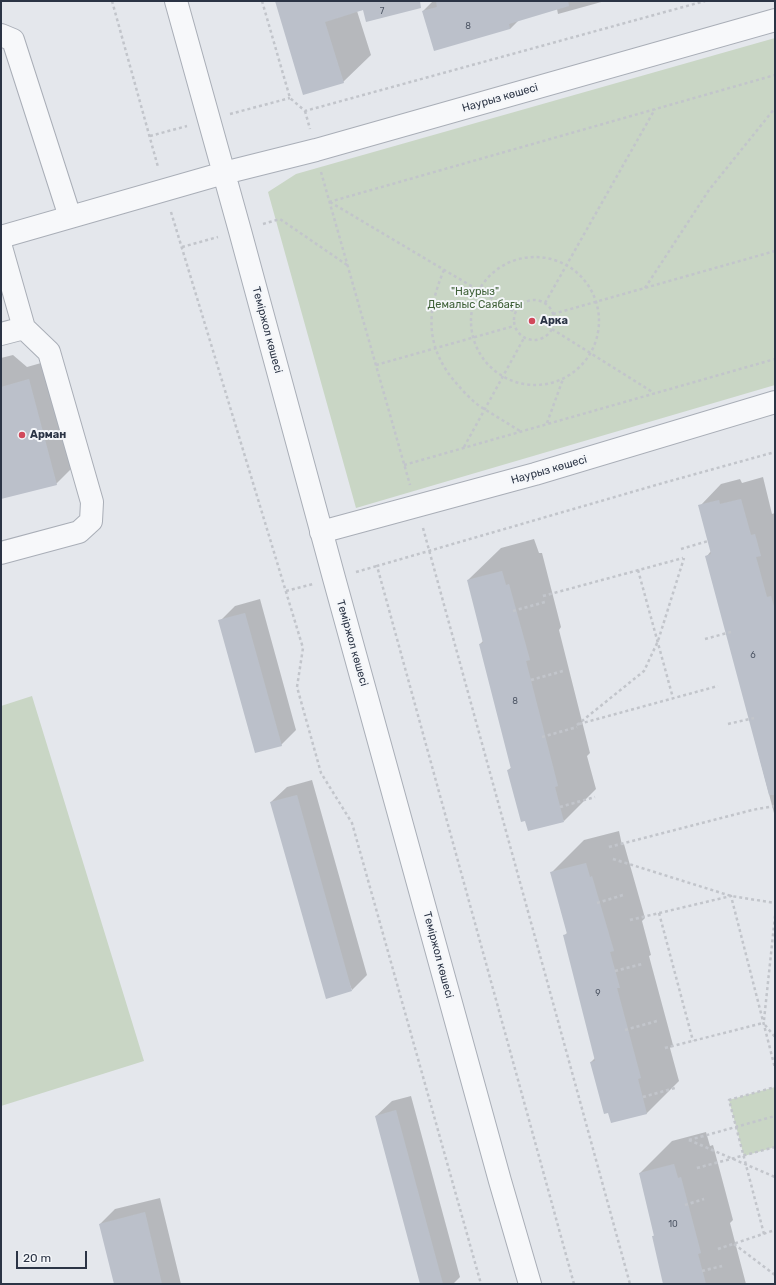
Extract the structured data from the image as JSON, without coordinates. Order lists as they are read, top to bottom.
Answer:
{
  "streets": {
    "street": ["Наурыз көшесі", "Теміржол көшесі"]
  },
  "crossings": [
    ["Наурыз көшесі", "Теміржол көшесі"]
  ],
  "parks": ["\"Наурыз\" Демалыс Саябағы"],
  "places": ["Арка", "Арман"],
  "house_numbers": [
    "7",
    "8",
    "6",
    "8",
    "9",
    "10"
  ],
  "scale_bar": "20 m"
}
